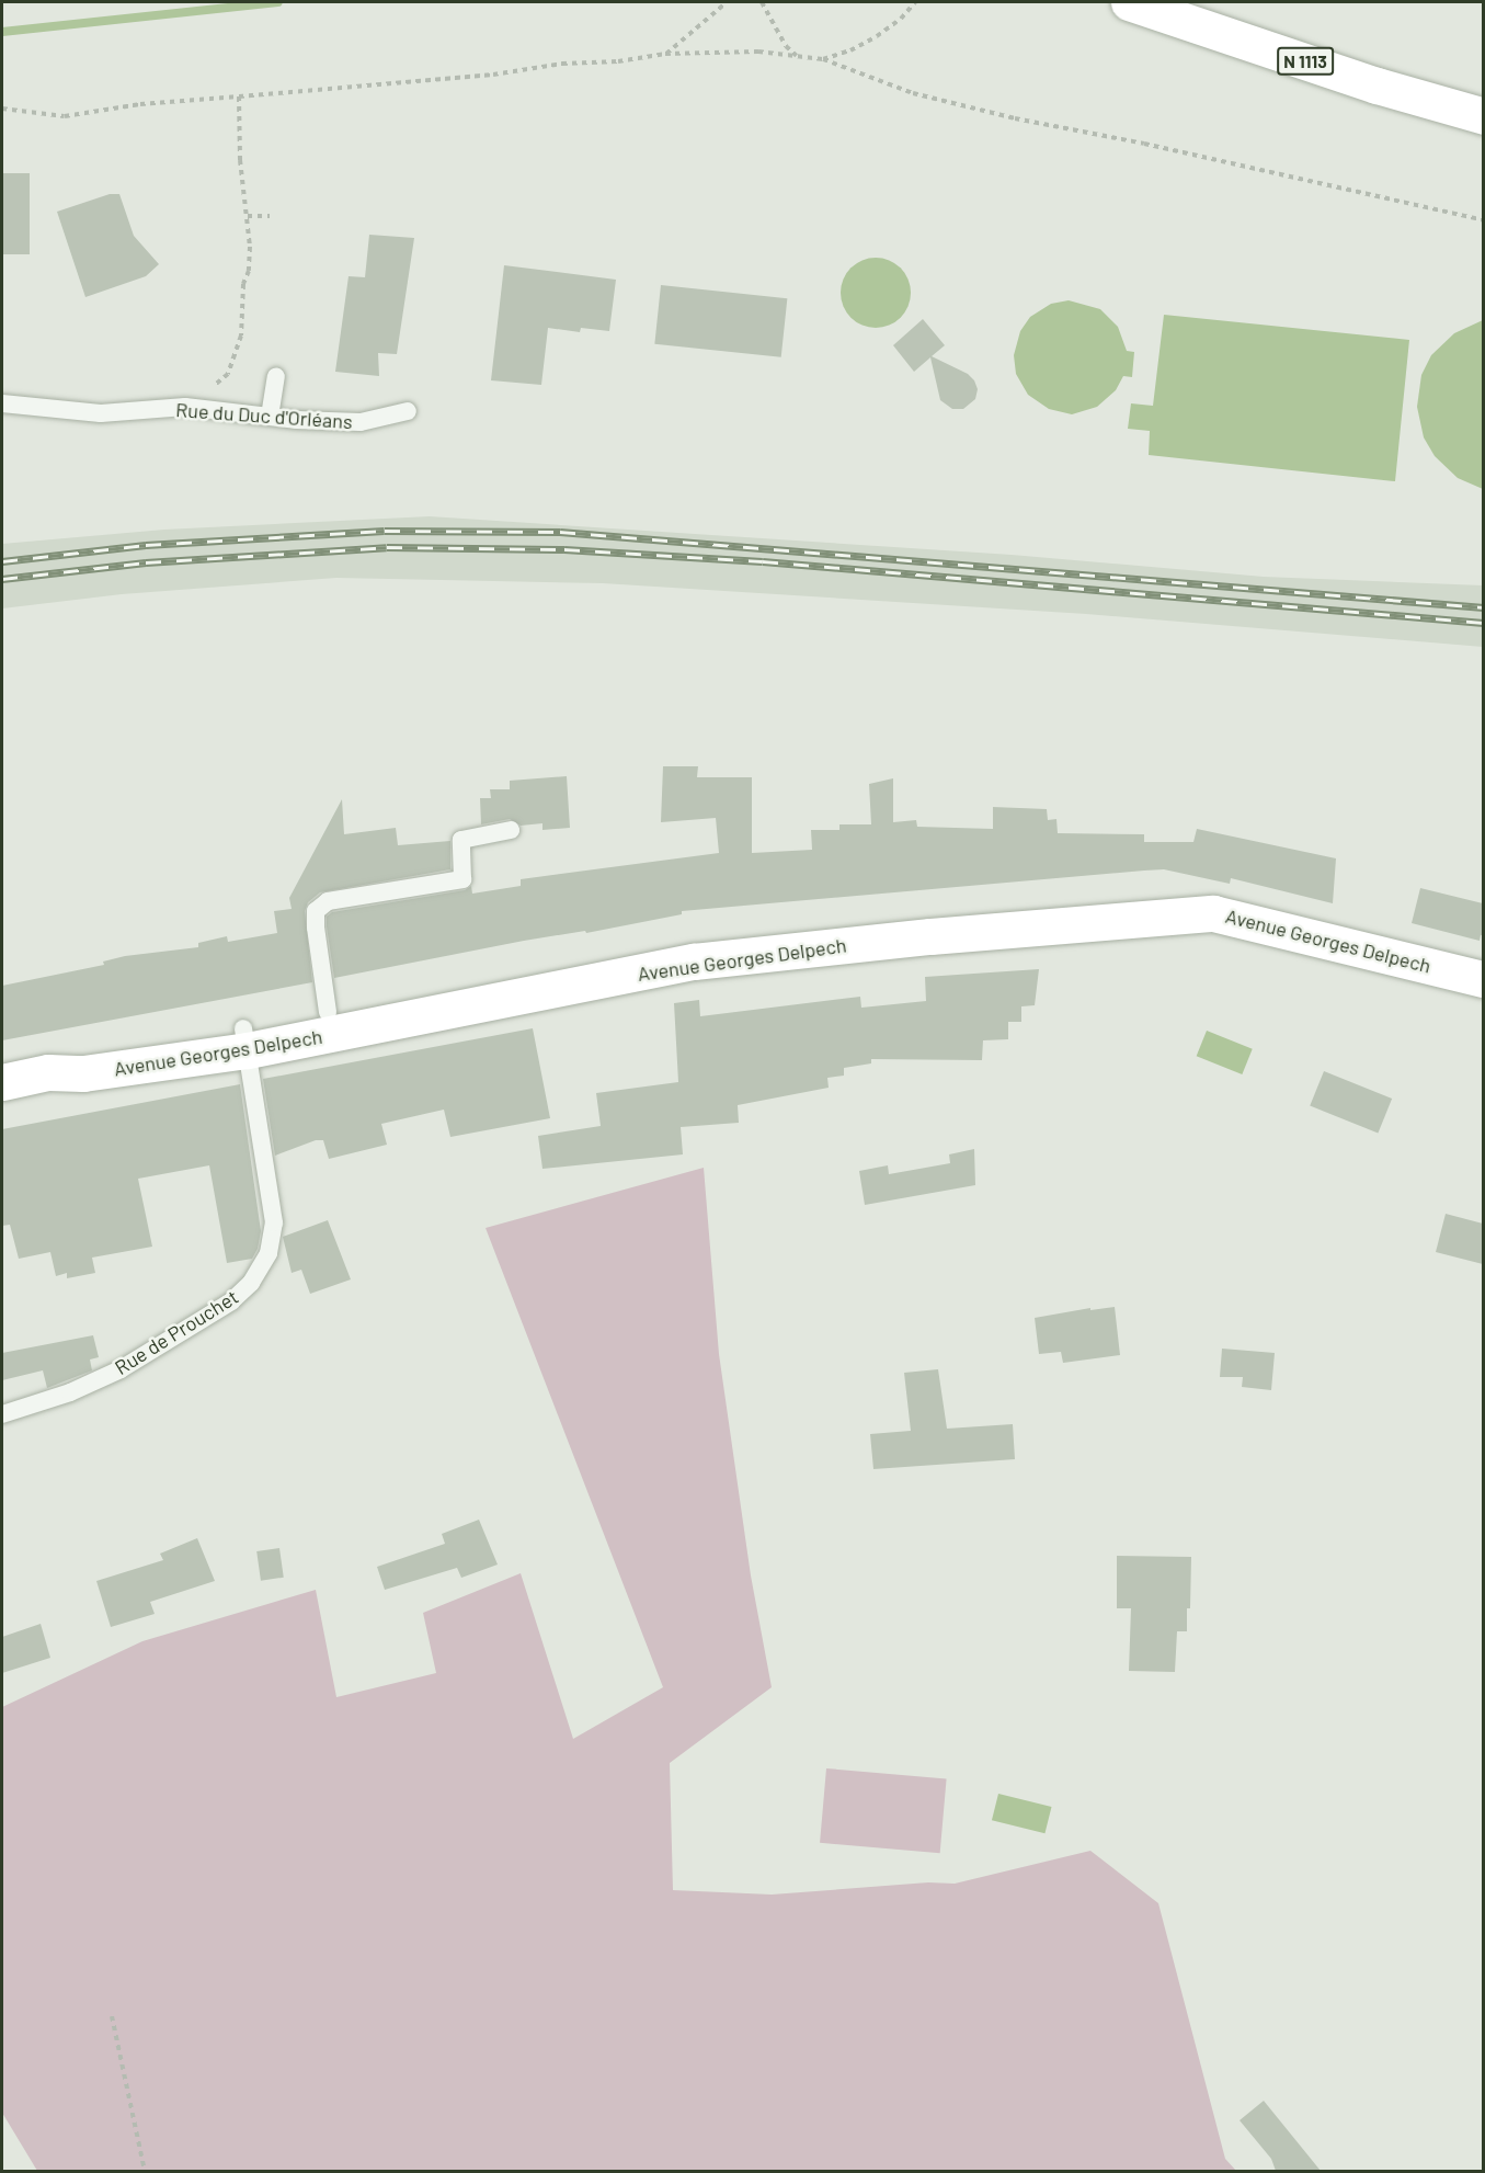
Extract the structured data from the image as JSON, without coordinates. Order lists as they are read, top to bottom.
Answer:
{
  "streets": {
    "main road": ["N 1113", "Avenue Georges Delpech"],
    "lane": ["Rue du Duc d'Orléans", "Rue de Prouchet"]
  },
  "crossings": [
    ["Avenue Georges Delpech", "Rue de Prouchet"]
  ]
}
